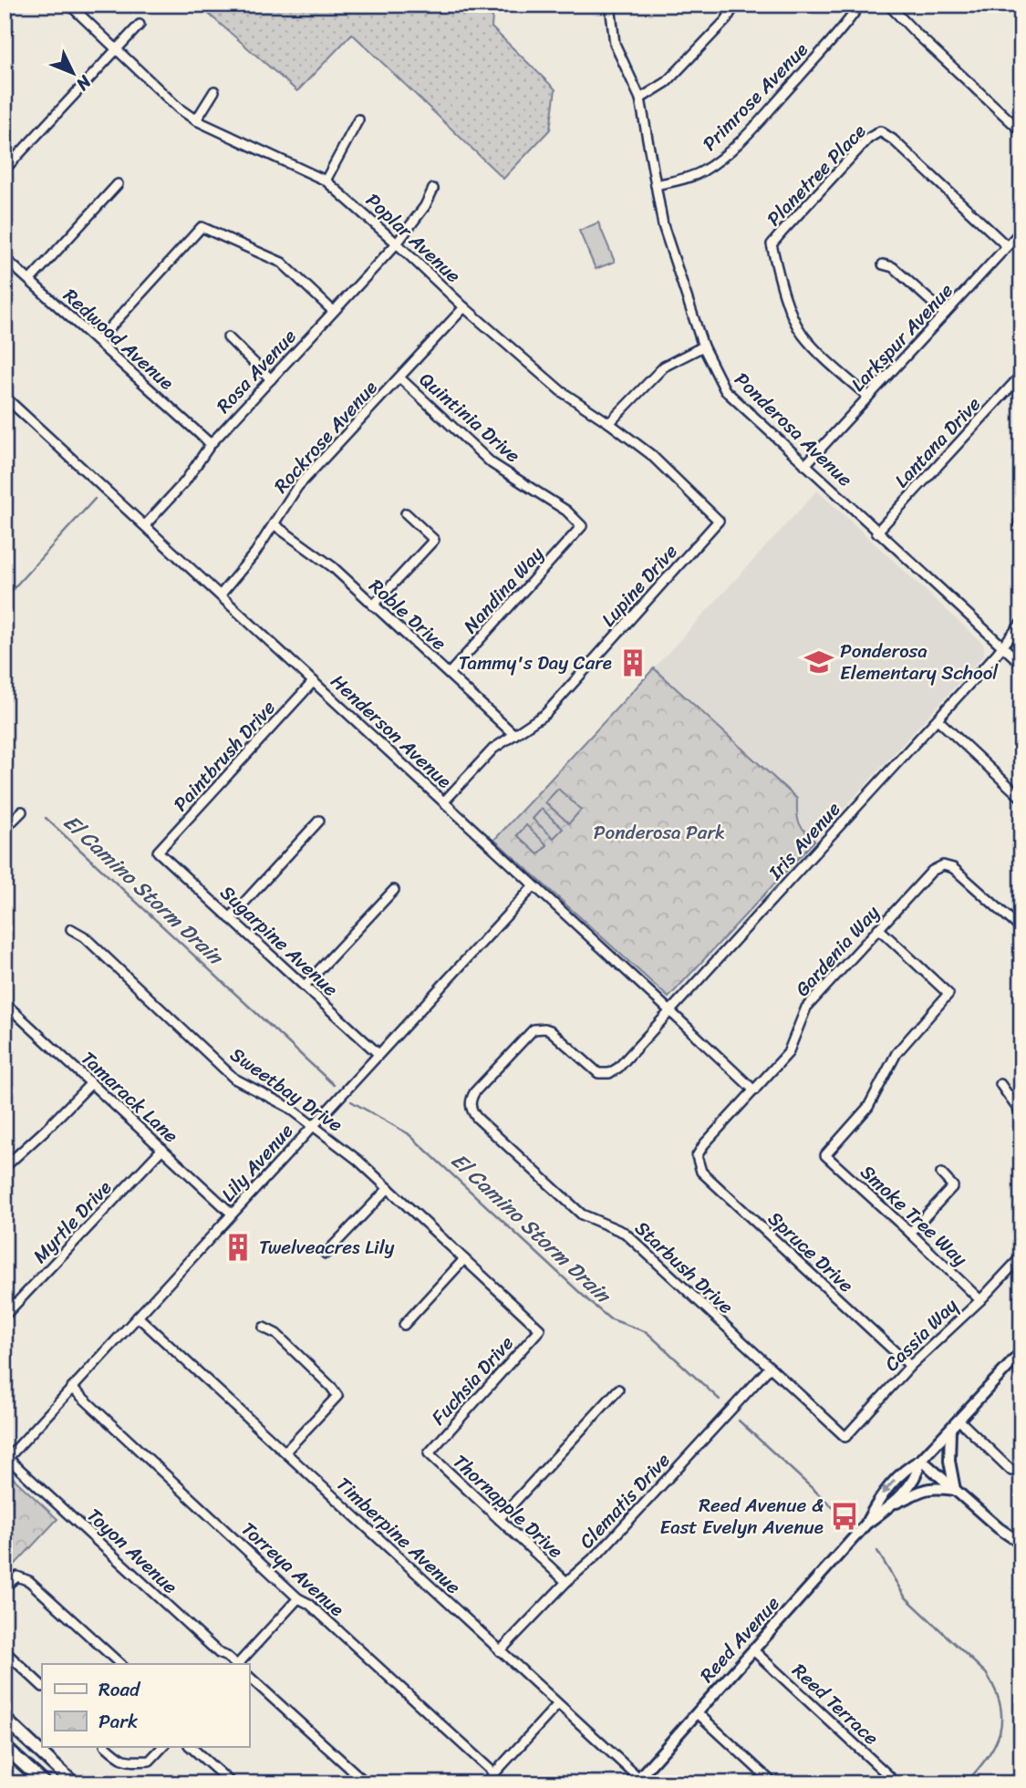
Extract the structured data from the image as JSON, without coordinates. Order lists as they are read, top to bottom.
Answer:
{
  "streets": {
    "main road": ["Reed Avenue"],
    "street": [
      "Primrose Avenue",
      "Planetree Place",
      "Poplar Avenue",
      "Larkspur Avenue",
      "Redwood Avenue",
      "Rosa Avenue",
      "Quintinia Drive",
      "Ponderosa Avenue",
      "Rockrose Avenue",
      "Lantana Drive",
      "Lupine Drive",
      "Nandina Way",
      "Roble Drive",
      "Henderson Avenue",
      "Paintbrush Drive",
      "Iris Avenue",
      "Sugarpine Avenue",
      "Gardenia Way",
      "Sweetbay Drive",
      "Tamarack Lane",
      "Lily Avenue",
      "Smoke Tree Way",
      "Myrtle Drive",
      "Spruce Drive",
      "Starbush Drive",
      "Cassia Way",
      "Fuchsia Drive",
      "Clematis Drive",
      "Thornapple Drive",
      "Timberpine Avenue",
      "Toyon Avenue",
      "Torreya Avenue",
      "Reed Terrace"
    ]
  },
  "crossings": [
    ["Primrose Avenue", "Ponderosa Avenue"],
    ["Planetree Place", "Larkspur Avenue"],
    ["Poplar Avenue", "Rosa Avenue"],
    ["Poplar Avenue", "Rockrose Avenue"],
    ["Poplar Avenue", "Lupine Drive"],
    ["Larkspur Avenue", "Ponderosa Avenue"],
    ["Redwood Avenue", "Rosa Avenue"],
    ["Rosa Avenue", "Henderson Avenue"],
    ["Quintinia Drive", "Rockrose Avenue"],
    ["Quintinia Drive", "Nandina Way"],
    ["Ponderosa Avenue", "Lantana Drive"],
    ["Ponderosa Avenue", "Iris Avenue"],
    ["Rockrose Avenue", "Roble Drive"],
    ["Rockrose Avenue", "Henderson Avenue"],
    ["Lupine Drive", "Roble Drive"],
    ["Lupine Drive", "Henderson Avenue"],
    ["Nandina Way", "Roble Drive"],
    ["Henderson Avenue", "Paintbrush Drive"],
    ["Henderson Avenue", "Iris Avenue"],
    ["Henderson Avenue", "Gardenia Way"],
    ["Henderson Avenue", "Lily Avenue"],
    ["Paintbrush Drive", "Sugarpine Avenue"],
    ["Iris Avenue", "Starbush Drive"],
    ["Sugarpine Avenue", "Lily Avenue"],
    ["Gardenia Way", "Smoke Tree Way"],
    ["Gardenia Way", "Spruce Drive"],
    ["Sweetbay Drive", "Lily Avenue"],
    ["Sweetbay Drive", "Fuchsia Drive"],
    ["Tamarack Lane", "Lily Avenue"],
    ["Tamarack Lane", "Myrtle Drive"],
    ["Lily Avenue", "Timberpine Avenue"],
    ["Lily Avenue", "Toyon Avenue"],
    ["Lily Avenue", "Torreya Avenue"],
    ["Smoke Tree Way", "Cassia Way"],
    ["Spruce Drive", "Cassia Way"],
    ["Starbush Drive", "Cassia Way"],
    ["Starbush Drive", "Clematis Drive"],
    ["Fuchsia Drive", "Thornapple Drive"],
    ["Clematis Drive", "Thornapple Drive"],
    ["Clematis Drive", "Timberpine Avenue"],
    ["Timberpine Avenue", "Reed Avenue"],
    ["Reed Avenue", "Reed Terrace"]
  ],
  "water": ["El Camino Storm Drain"],
  "parks": ["Ponderosa Park"],
  "places": {
    "school or university": ["Ponderosa Elementary School"],
    "building": ["Tammy's Day Care", "Twelveacres Lily"],
    "bus stop": ["Reed Avenue & East Evelyn Avenue"]
  },
  "legend": ["Road", "Park"],
  "north": "bottom right"
}
